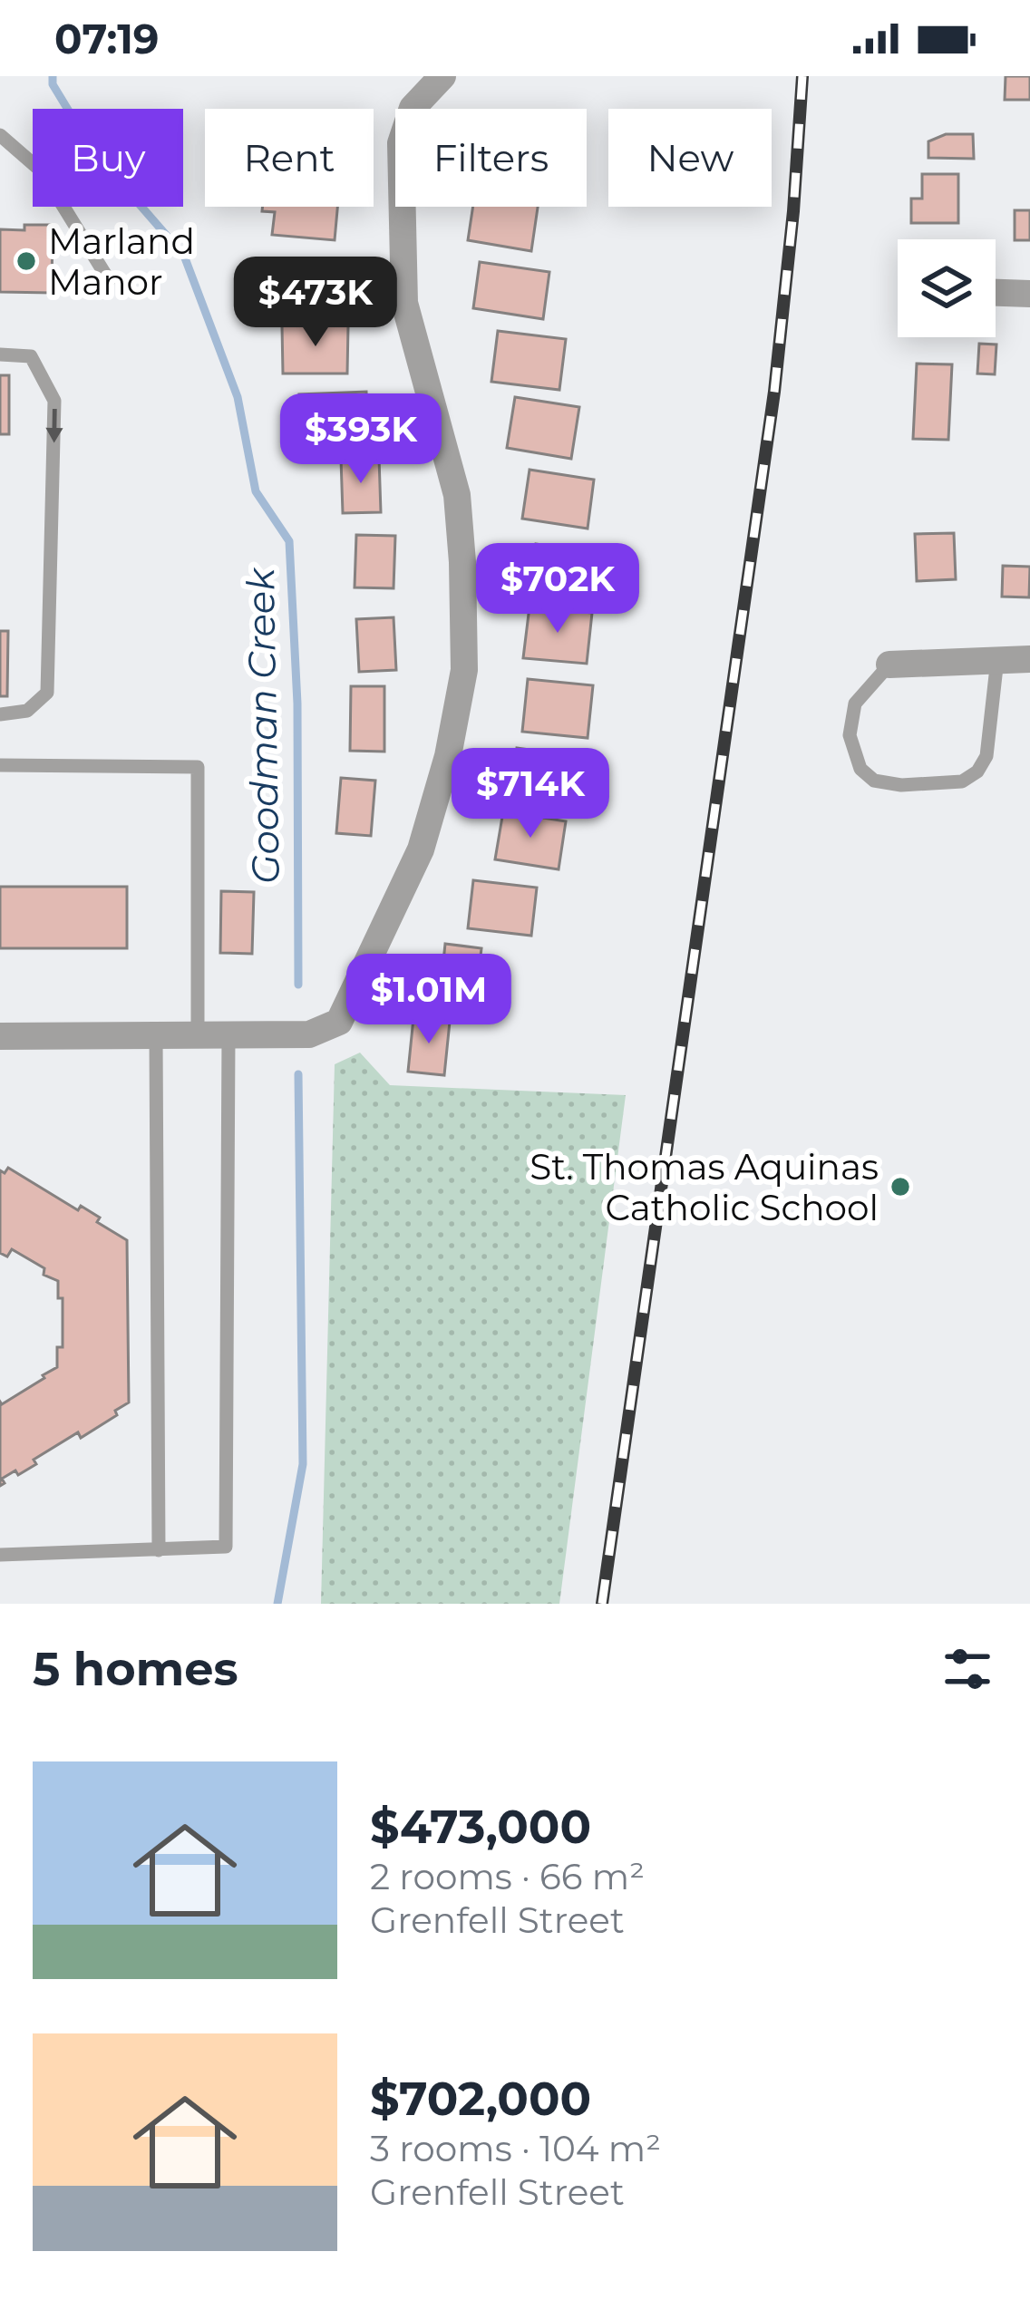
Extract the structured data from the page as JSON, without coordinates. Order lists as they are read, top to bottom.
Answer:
{
  "water": ["Goodman Creek"],
  "places": ["Marland Manor", "St. Thomas Aquinas Catholic School"],
  "page": {
    "status": "07:19",
    "chip": [
      "Buy",
      "Rent",
      "Filters",
      "New"
    ],
    "price": [
      "$473K",
      "$393K",
      "$702K",
      "$714K",
      "$1.01M"
    ],
    "heading": "5 homes",
    "list": [
      {
        "name": "$473,000",
        "note": "2 rooms · 66 m² · Grenfell Street"
      },
      {
        "name": "$702,000",
        "note": "3 rooms · 104 m² · Grenfell Street"
      }
    ]
  }
}
